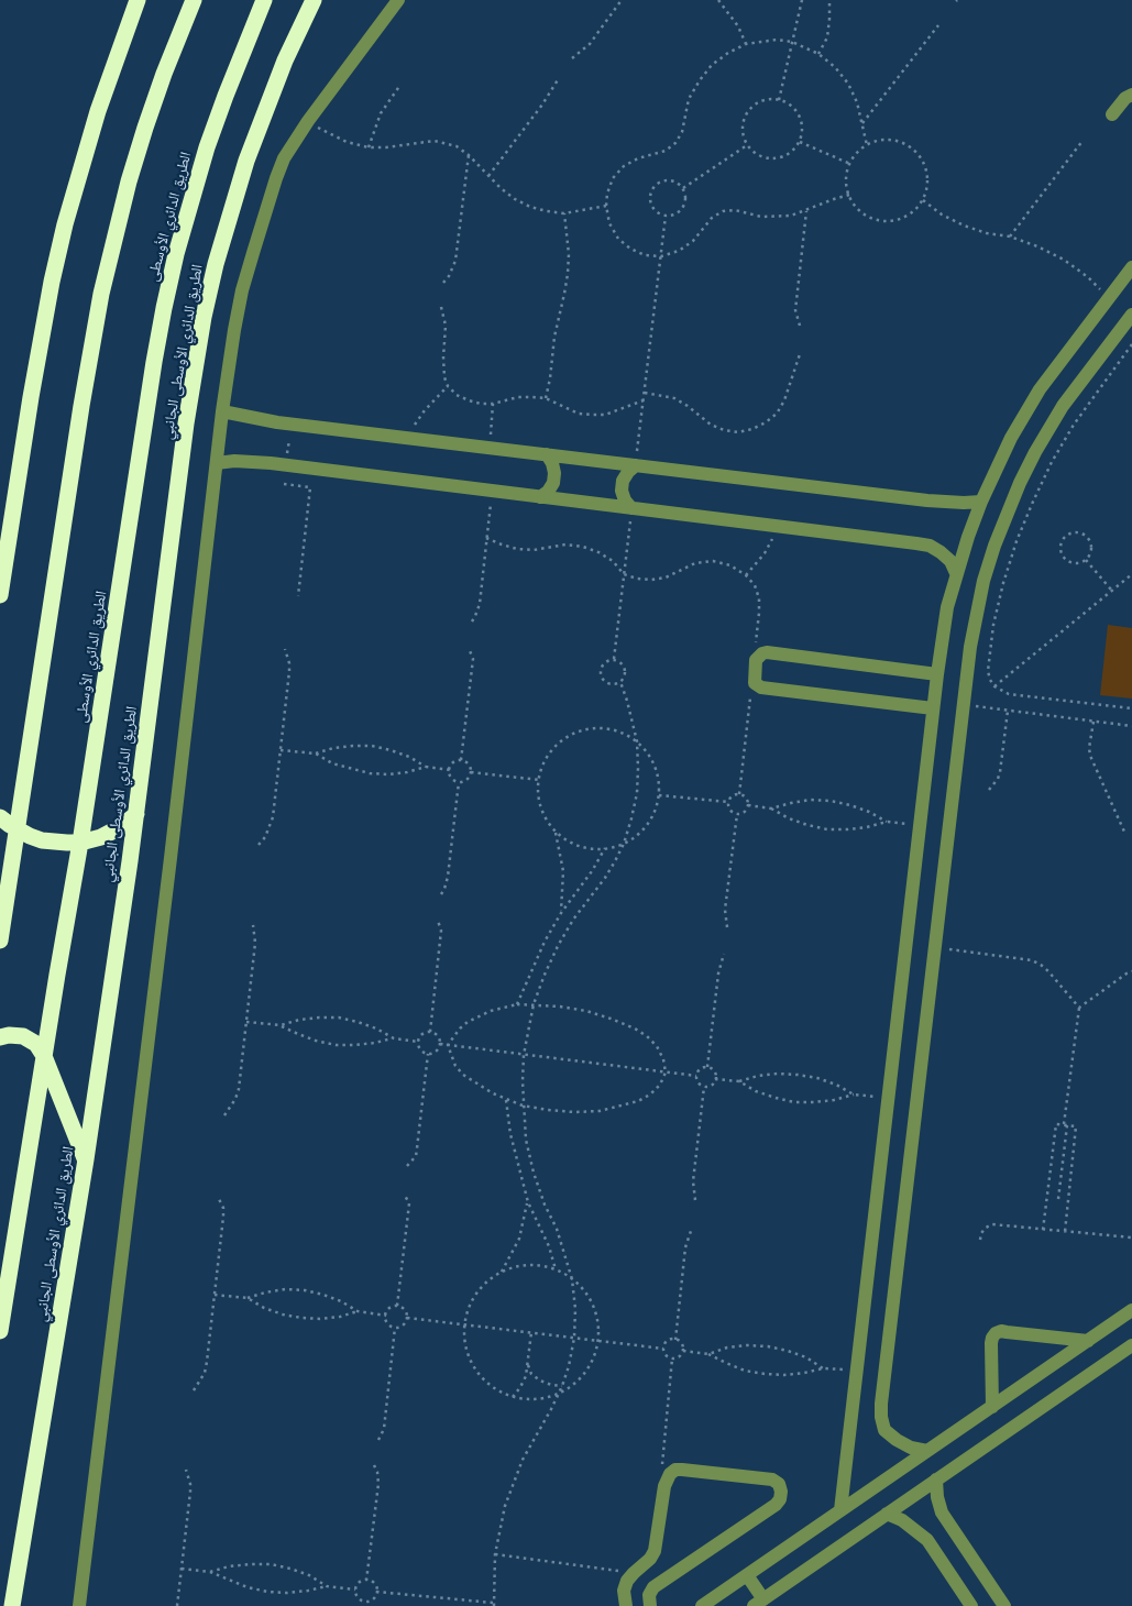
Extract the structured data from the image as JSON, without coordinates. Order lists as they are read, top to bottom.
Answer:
{
  "streets": {
    "highway": ["الطريق الدائري الأوسطى", "الطريق الدائري الأوسطى الجانبي"]
  }
}
